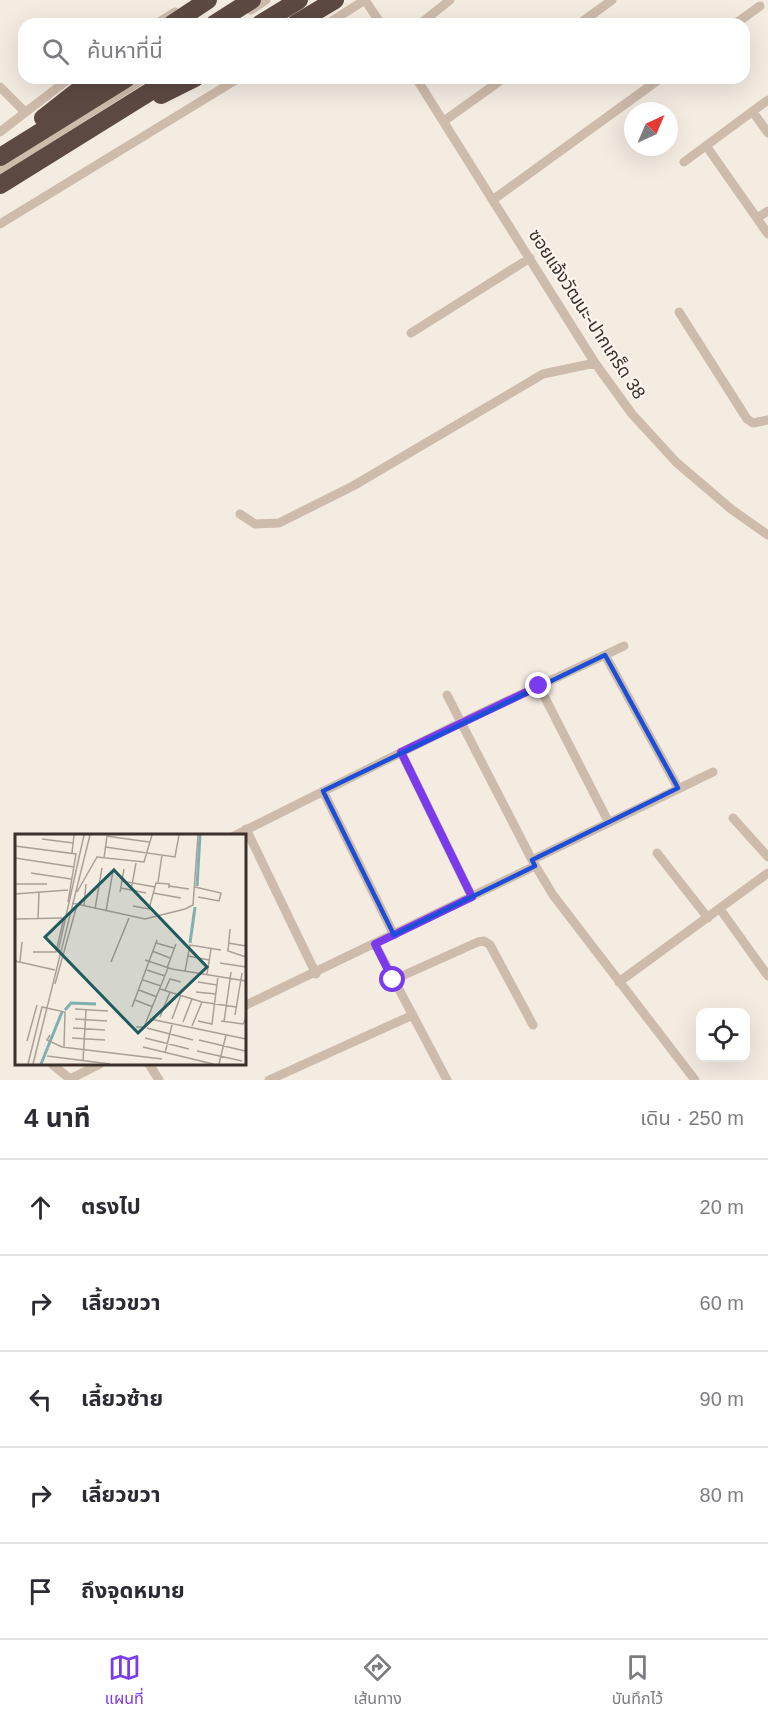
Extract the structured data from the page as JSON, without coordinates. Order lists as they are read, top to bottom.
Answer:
{
  "streets": {
    "street": ["ซอยแจ้งวัฒนะ-ปากเกร็ด 38"]
  },
  "north": "top right",
  "page": {
    "search": "ค้นหาที่นี่",
    "heading": ["4 นาที", "เดิน · 250 m"],
    "list": [
      ["ตรงไป", "20 m"],
      ["เลี้ยวขวา", "60 m"],
      ["เลี้ยวซ้าย", "90 m"],
      ["เลี้ยวขวา", "80 m"],
      "ถึงจุดหมาย"
    ],
    "nav": ["แผนที่", "เส้นทาง", "บันทึกไว้"]
  }
}
